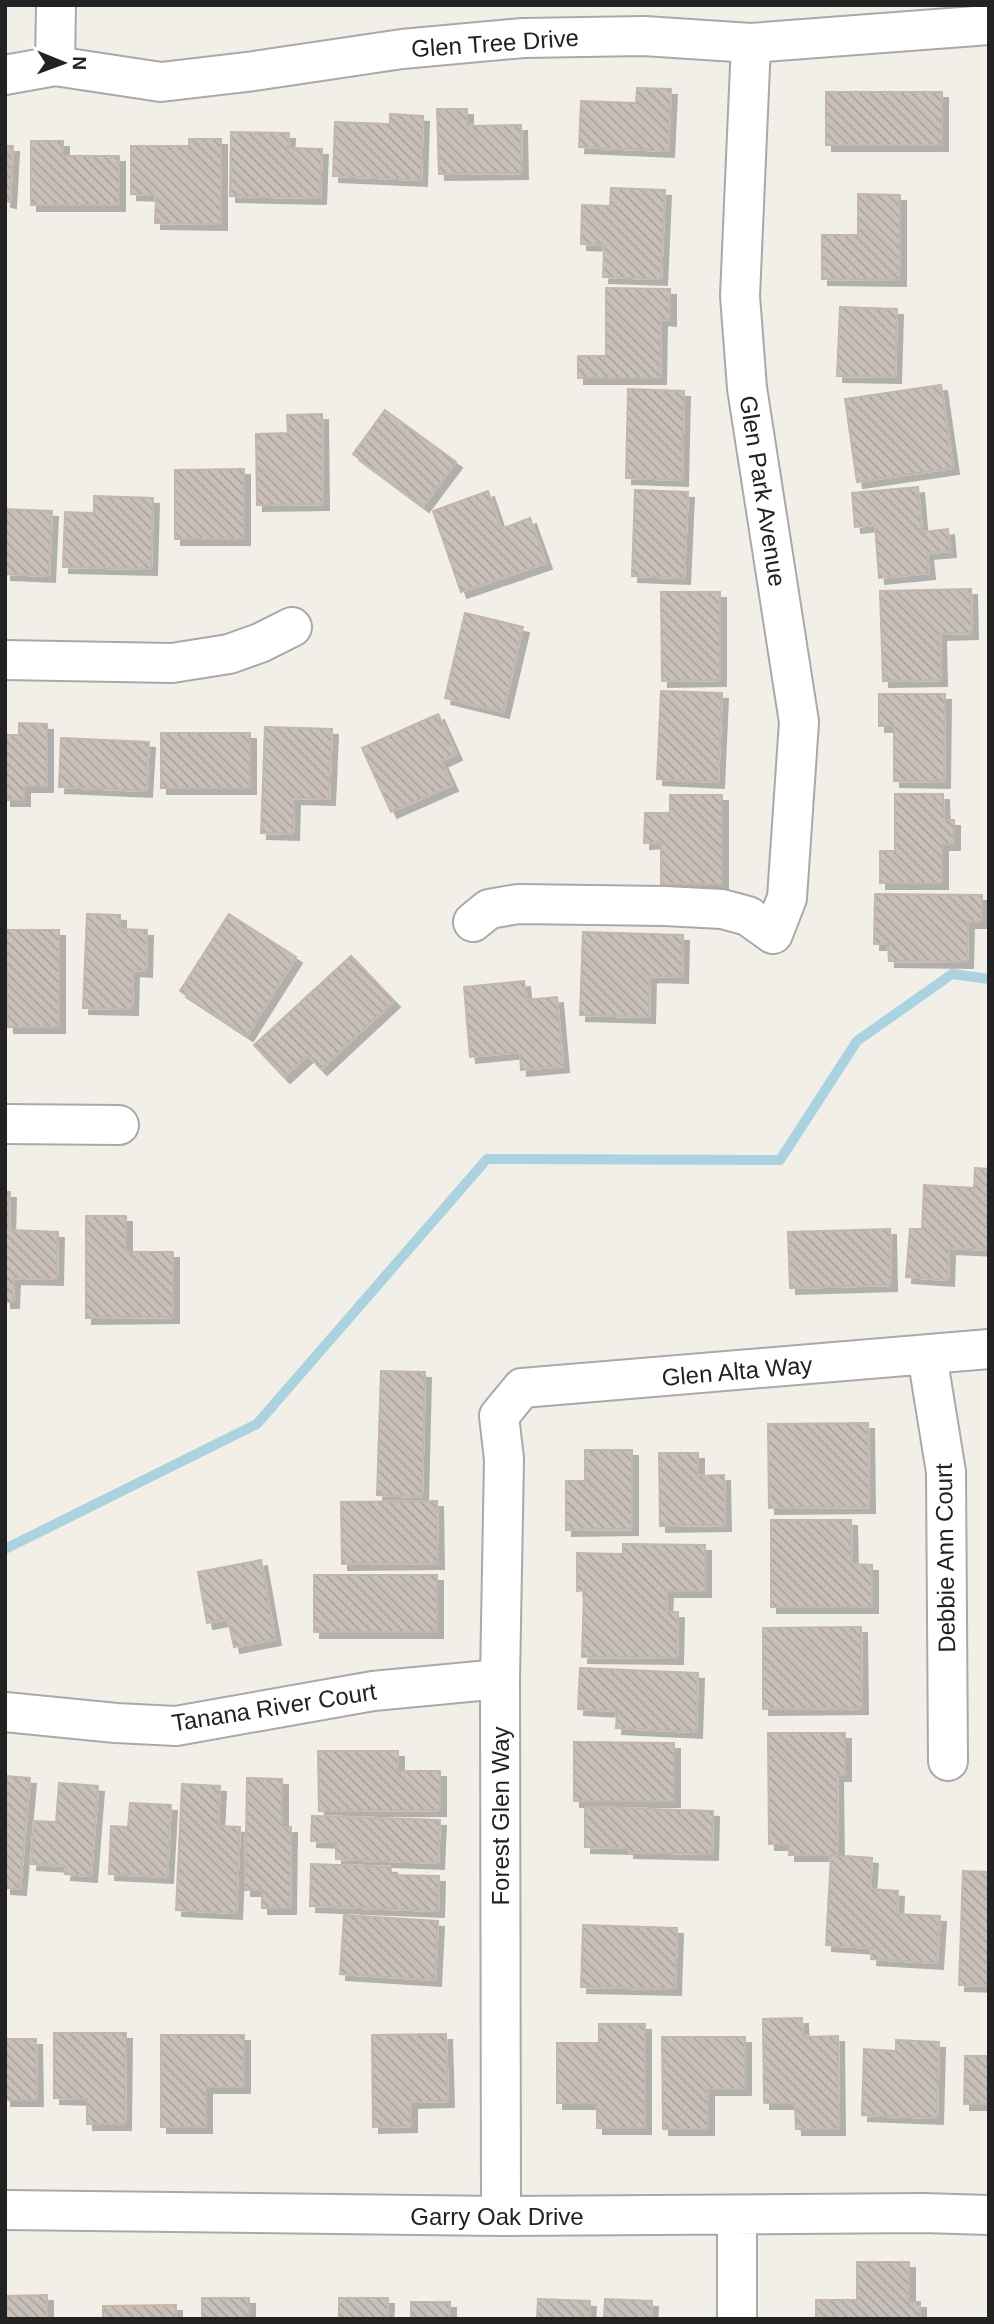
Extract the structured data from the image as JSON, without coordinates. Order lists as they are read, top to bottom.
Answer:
{
  "streets": {
    "street": [
      "Glen Tree Drive",
      "Glen Park Avenue",
      "Glen Alta Way",
      "Debbie Ann Court",
      "Tanana River Court",
      "Forest Glen Way",
      "Garry Oak Drive"
    ]
  },
  "crossings": [
    ["Glen Tree Drive", "Glen Park Avenue"],
    ["Glen Alta Way", "Debbie Ann Court"],
    ["Glen Alta Way", "Forest Glen Way"],
    ["Tanana River Court", "Forest Glen Way"],
    ["Forest Glen Way", "Garry Oak Drive"]
  ],
  "north": "right"
}
